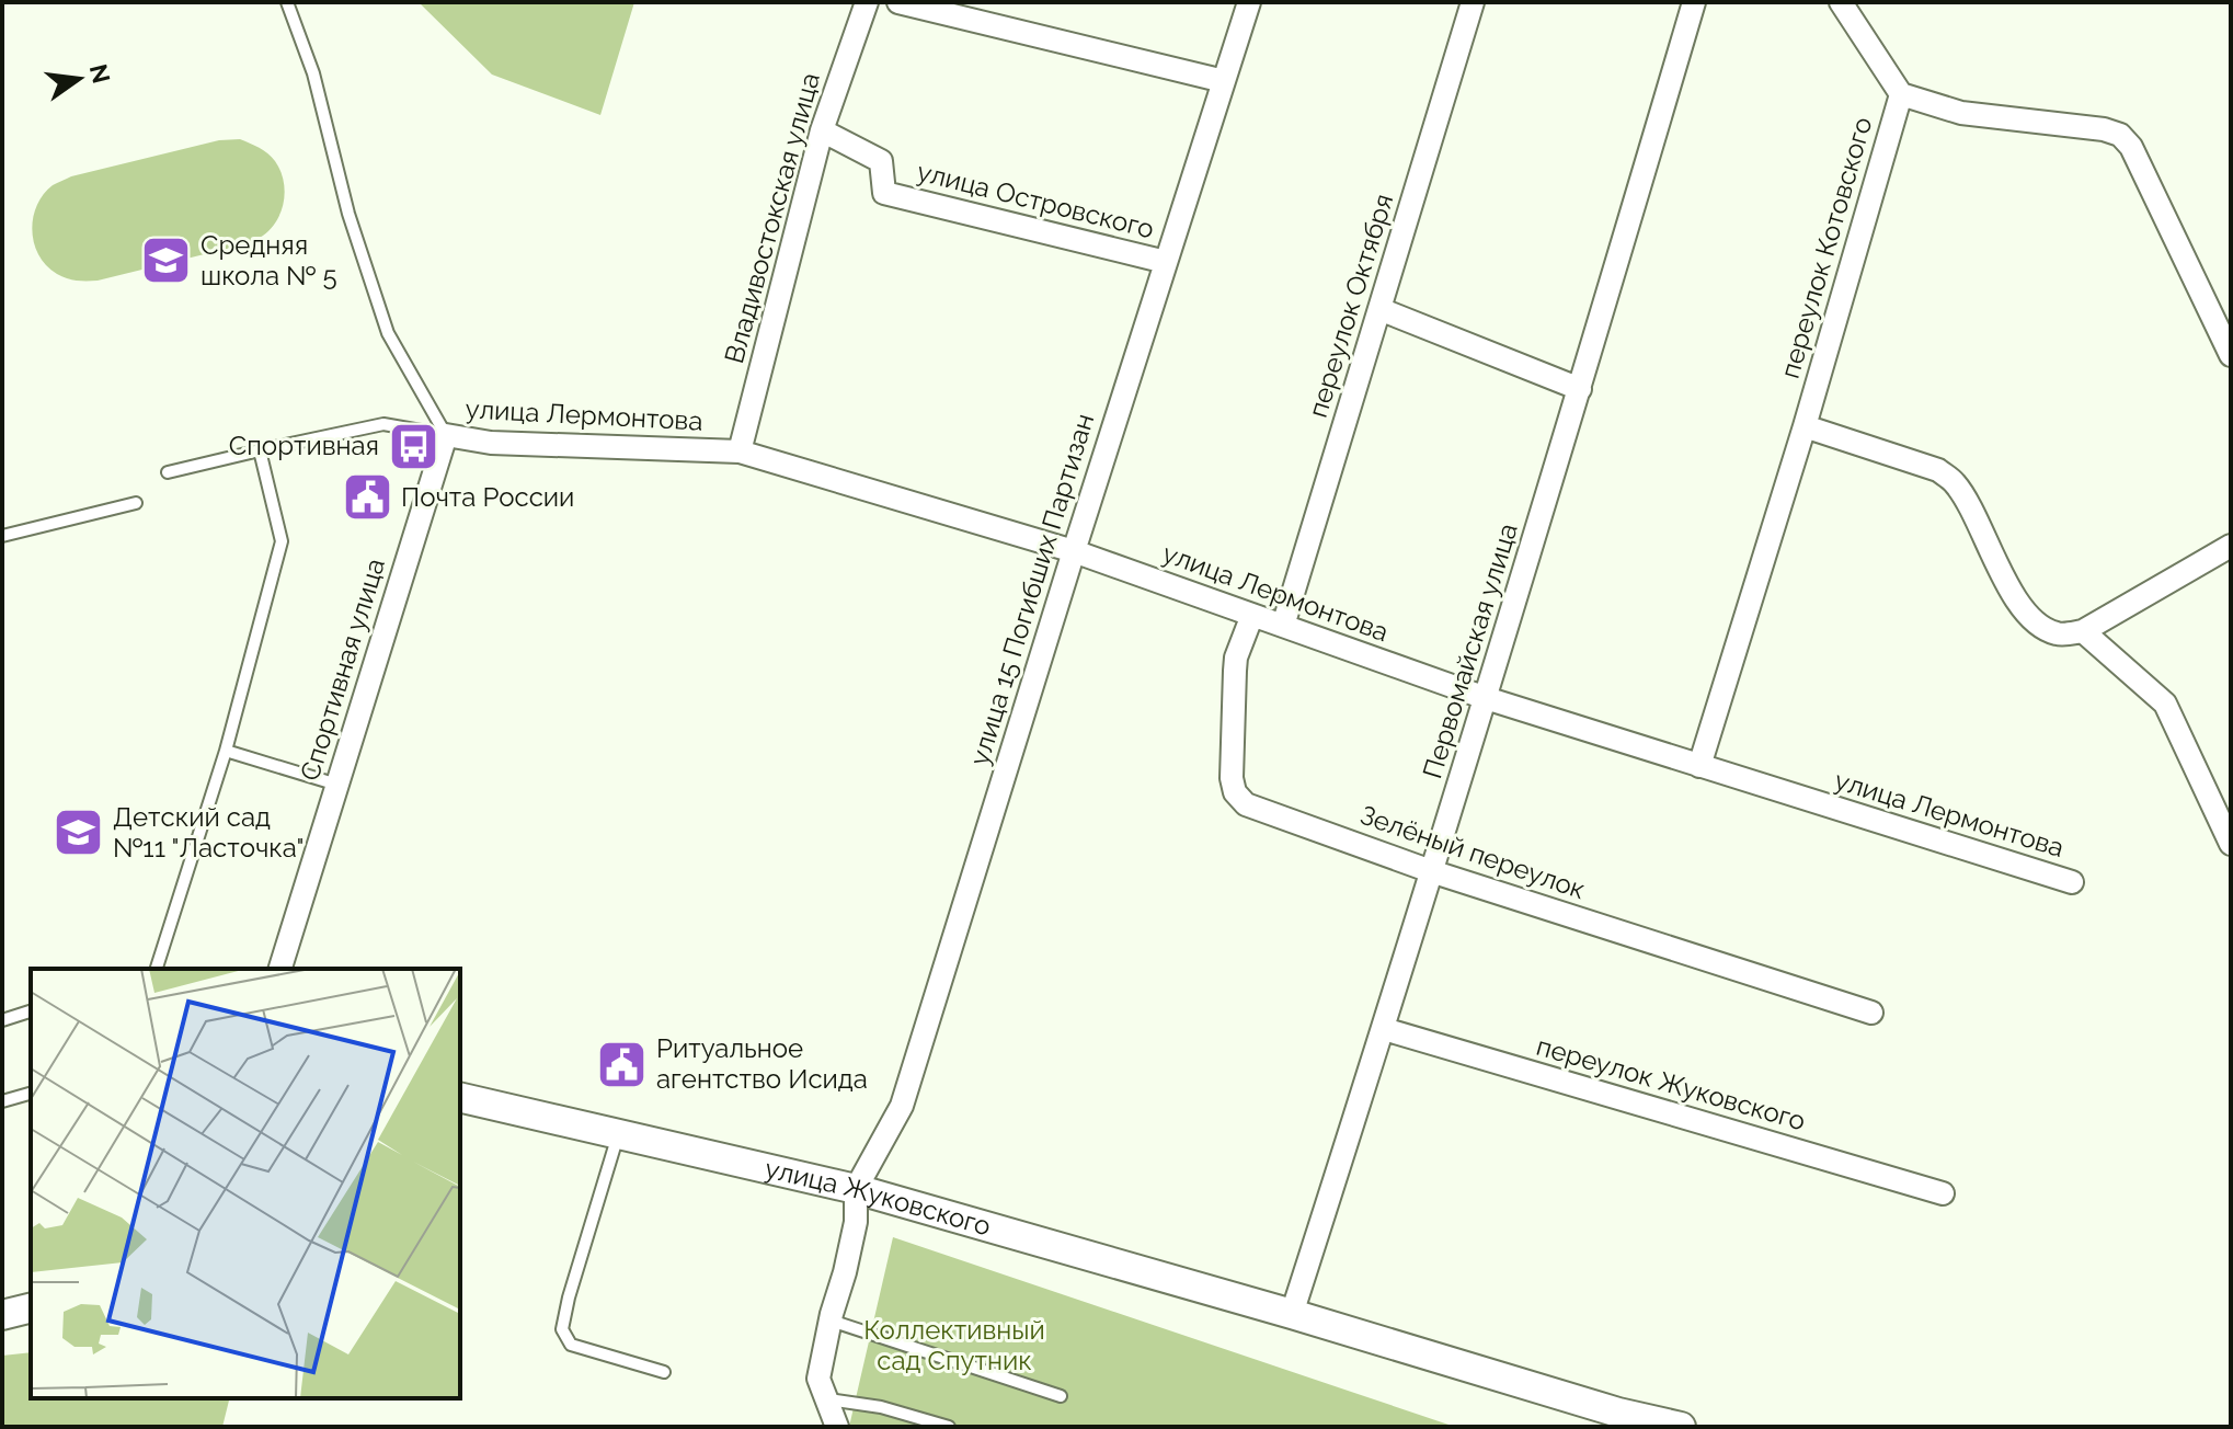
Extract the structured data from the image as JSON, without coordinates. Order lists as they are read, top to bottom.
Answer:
{
  "streets": {
    "street": [
      "улица Островского",
      "Владивостокская улица",
      "переулок Котовского",
      "переулок Октября",
      "улица Лермонтова",
      "улица 15 Погибших Партизан",
      "Первомайская улица",
      "Спортивная улица",
      "Зелёный переулок",
      "переулок Жуковского",
      "улица Жуковского"
    ]
  },
  "crossings": [
    ["улица Островского", "Владивостокская улица"],
    ["улица Островского", "улица 15 Погибших Партизан"],
    ["Владивостокская улица", "улица Лермонтова"],
    ["переулок Котовского", "улица Лермонтова"],
    ["переулок Октября", "улица Лермонтова"],
    ["улица Лермонтова", "улица 15 Погибших Партизан"],
    ["улица Лермонтова", "Первомайская улица"],
    ["улица Лермонтова", "Спортивная улица"],
    ["улица Лермонтова", "Зелёный переулок"],
    ["улица 15 Погибших Партизан", "улица Жуковского"],
    ["Первомайская улица", "Зелёный переулок"],
    ["Первомайская улица", "переулок Жуковского"],
    ["Первомайская улица", "улица Жуковского"]
  ],
  "parks": ["Коллективный сад Спутник"],
  "places": {
    "school or university": ["Средняя школа № 5", "Детский сад №11 \"Ласточка\""],
    "bus stop": ["Спортивная"],
    "public building": ["Почта России", "Ритуальное агентство Исида"]
  },
  "north": "right"
}
